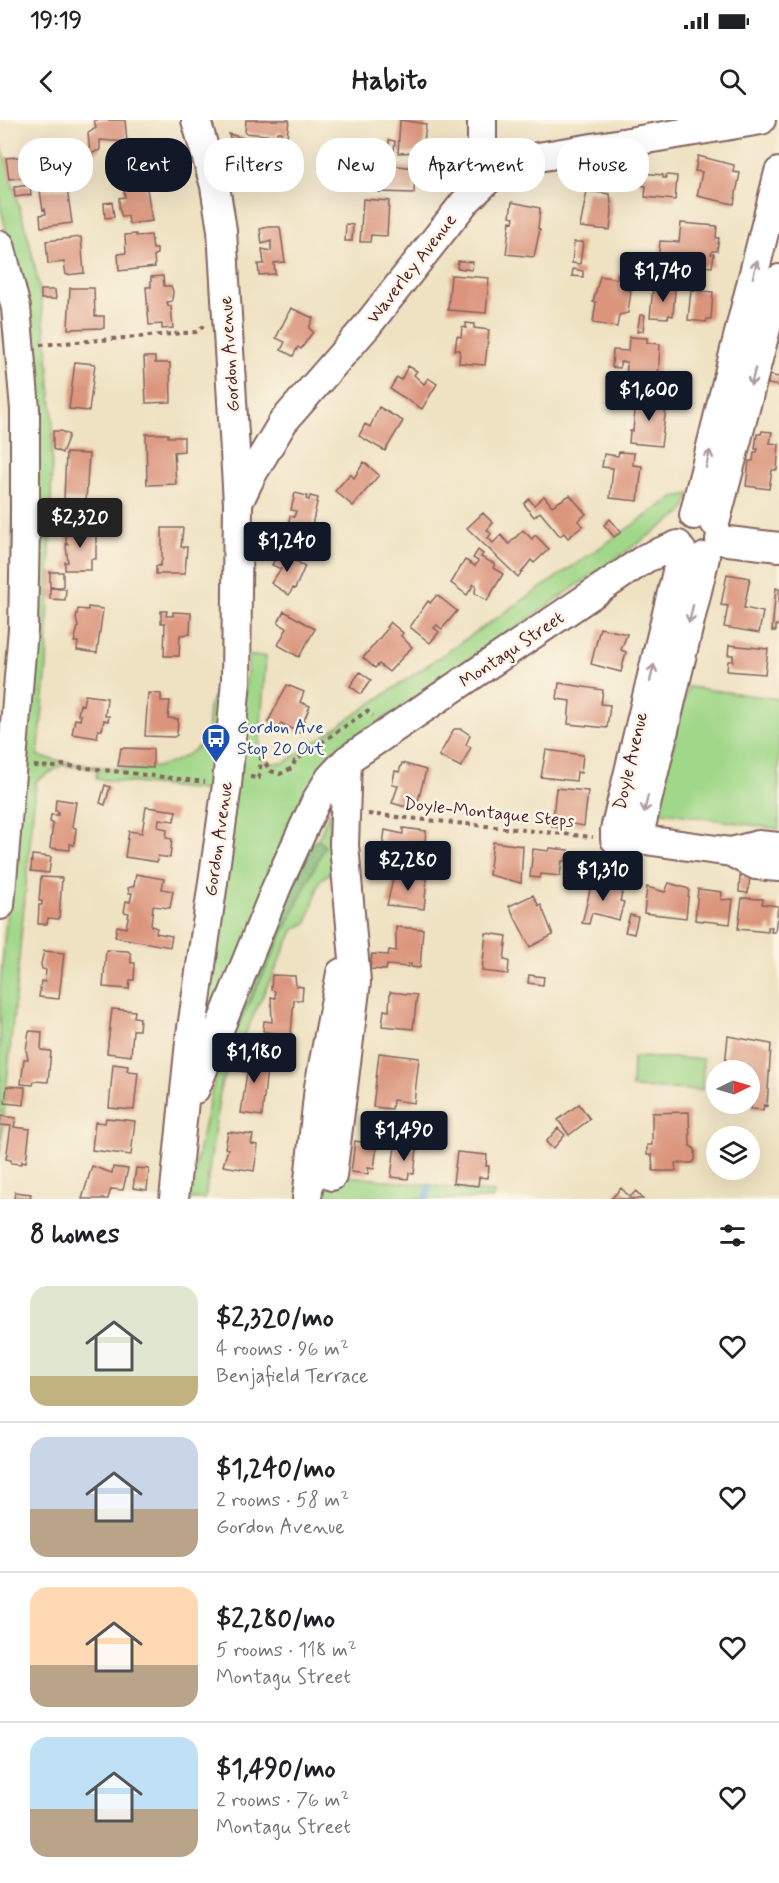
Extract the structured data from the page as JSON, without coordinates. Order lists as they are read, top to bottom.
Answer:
{
  "streets": {
    "street": [
      "Waverley Avenue",
      "Gordon Avenue",
      "Montagu Street",
      "Doyle Avenue"
    ],
    "path": ["Doyle-Montague Steps"]
  },
  "crossings": [
    ["Waverley Avenue", "Gordon Avenue"],
    ["Gordon Avenue", "Montagu Street"],
    ["Montagu Street", "Doyle Avenue"],
    ["Doyle Avenue", "Doyle-Montague Steps"]
  ],
  "places": {
    "bus stop": ["Gordon Ave Stop 20 Out"]
  },
  "north": "right",
  "page": {
    "status": "19:19",
    "header": "Habito",
    "chip": [
      "Buy",
      "Rent",
      "Filters",
      "New",
      "Apartment",
      "House"
    ],
    "price": [
      "$1,740",
      "$1,600",
      "$2,320",
      "$1,240",
      "$2,280",
      "$1,310",
      "$1,180",
      "$1,490"
    ],
    "heading": "8 homes",
    "list": [
      {
        "name": "$2,320/mo",
        "note": "4 rooms · 96 m² · Benjafield Terrace"
      },
      {
        "name": "$1,240/mo",
        "note": "2 rooms · 58 m² · Gordon Avenue"
      },
      {
        "name": "$2,280/mo",
        "note": "5 rooms · 118 m² · Montagu Street"
      },
      {
        "name": "$1,490/mo",
        "note": "2 rooms · 76 m² · Montagu Street"
      }
    ]
  }
}
